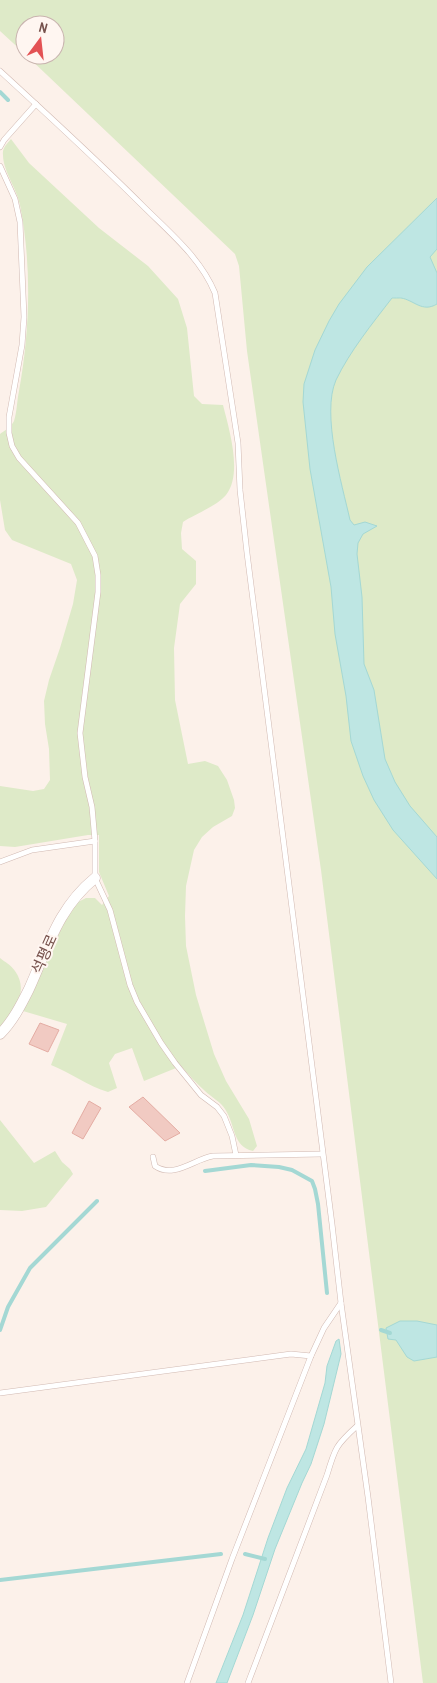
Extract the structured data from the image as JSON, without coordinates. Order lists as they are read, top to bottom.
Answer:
{
  "streets": {
    "street": ["석평로"]
  },
  "north": "top"
}
